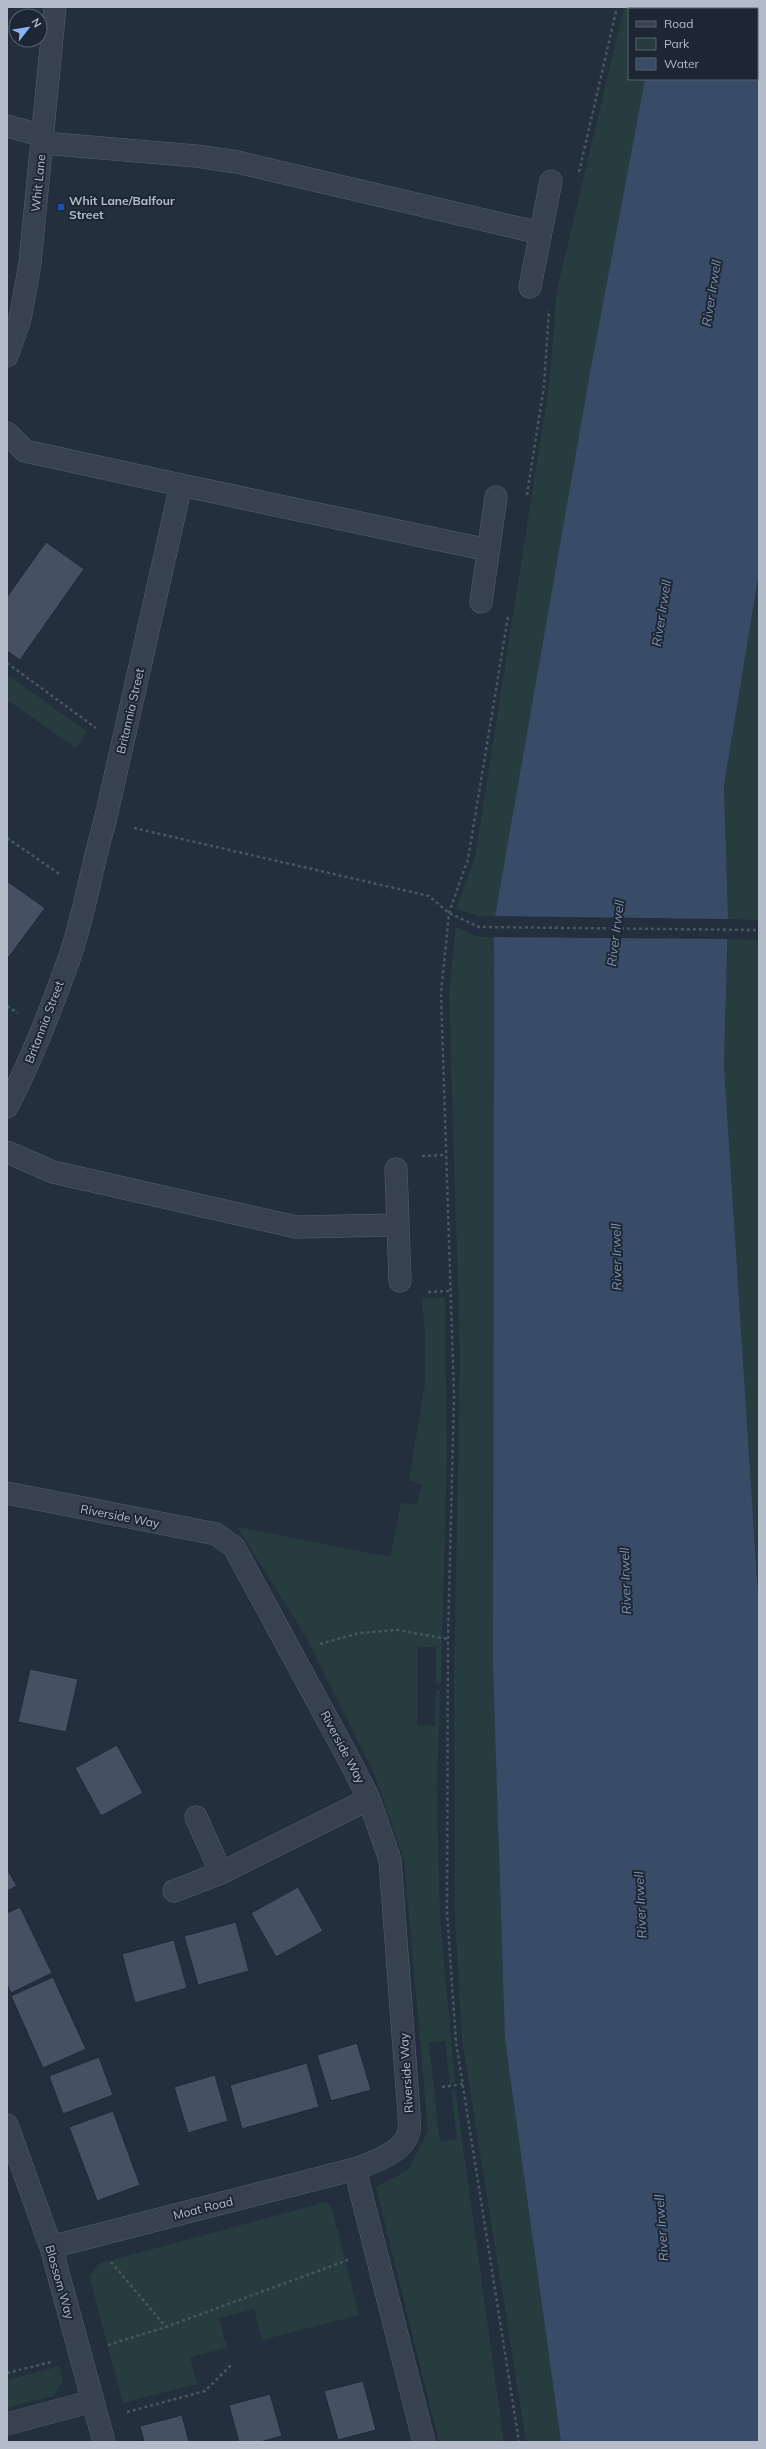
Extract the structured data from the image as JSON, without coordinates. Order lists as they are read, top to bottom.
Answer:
{
  "streets": {
    "street": [
      "Whit Lane",
      "Britannia Street",
      "Riverside Way",
      "Moat Road",
      "Blossom Way"
    ]
  },
  "crossings": [
    ["Riverside Way", "Moat Road"],
    ["Moat Road", "Blossom Way"]
  ],
  "water": ["River Irwell"],
  "places": {
    "transit": ["Whit Lane/Balfour Street"]
  },
  "legend": ["Road", "Park", "Water"],
  "north": "top right"
}
